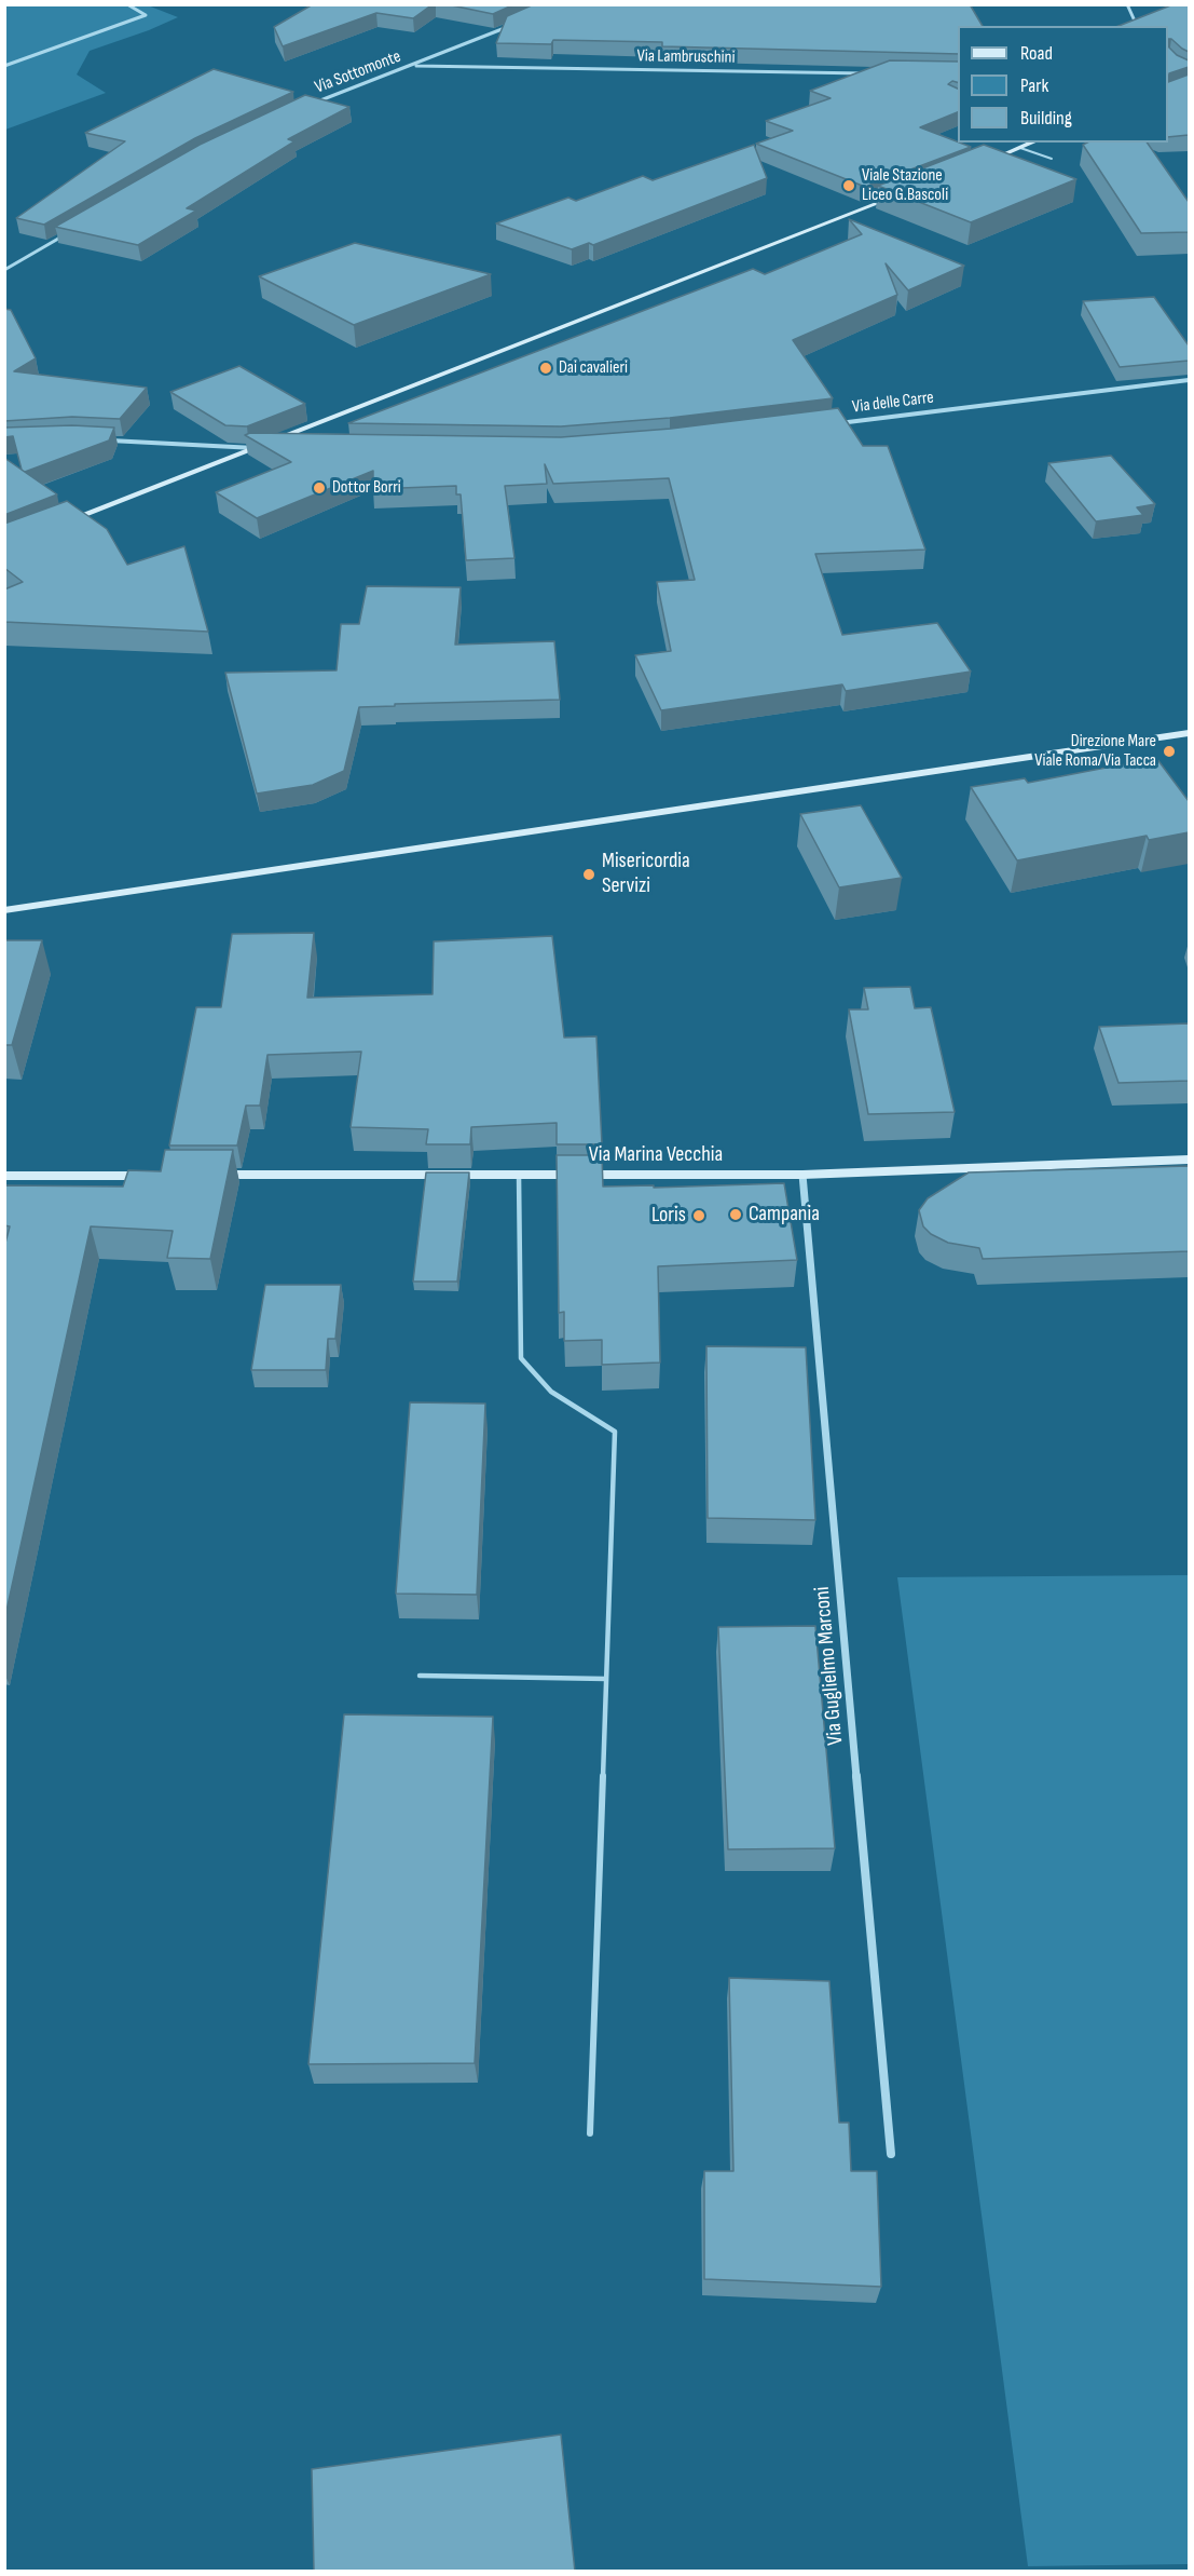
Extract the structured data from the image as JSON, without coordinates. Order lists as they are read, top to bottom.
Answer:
{
  "streets": {
    "main road": ["Via Marina Vecchia"],
    "street": [
      "Via Lambruschini",
      "Via Sottomonte",
      "Via delle Carre",
      "Via Guglielmo Marconi"
    ]
  },
  "crossings": [
    ["Via Lambruschini", "Via Sottomonte"],
    ["Via Marina Vecchia", "Via Guglielmo Marconi"]
  ],
  "places": [
    "Viale Stazione Liceo G.Bascoli",
    "Dai cavalieri",
    "Dottor Borri",
    "Direzione Mare Viale Roma/Via Tacca",
    "Misericordia Servizi",
    "Campania",
    "Loris"
  ],
  "legend": ["Road", "Park", "Building"]
}
